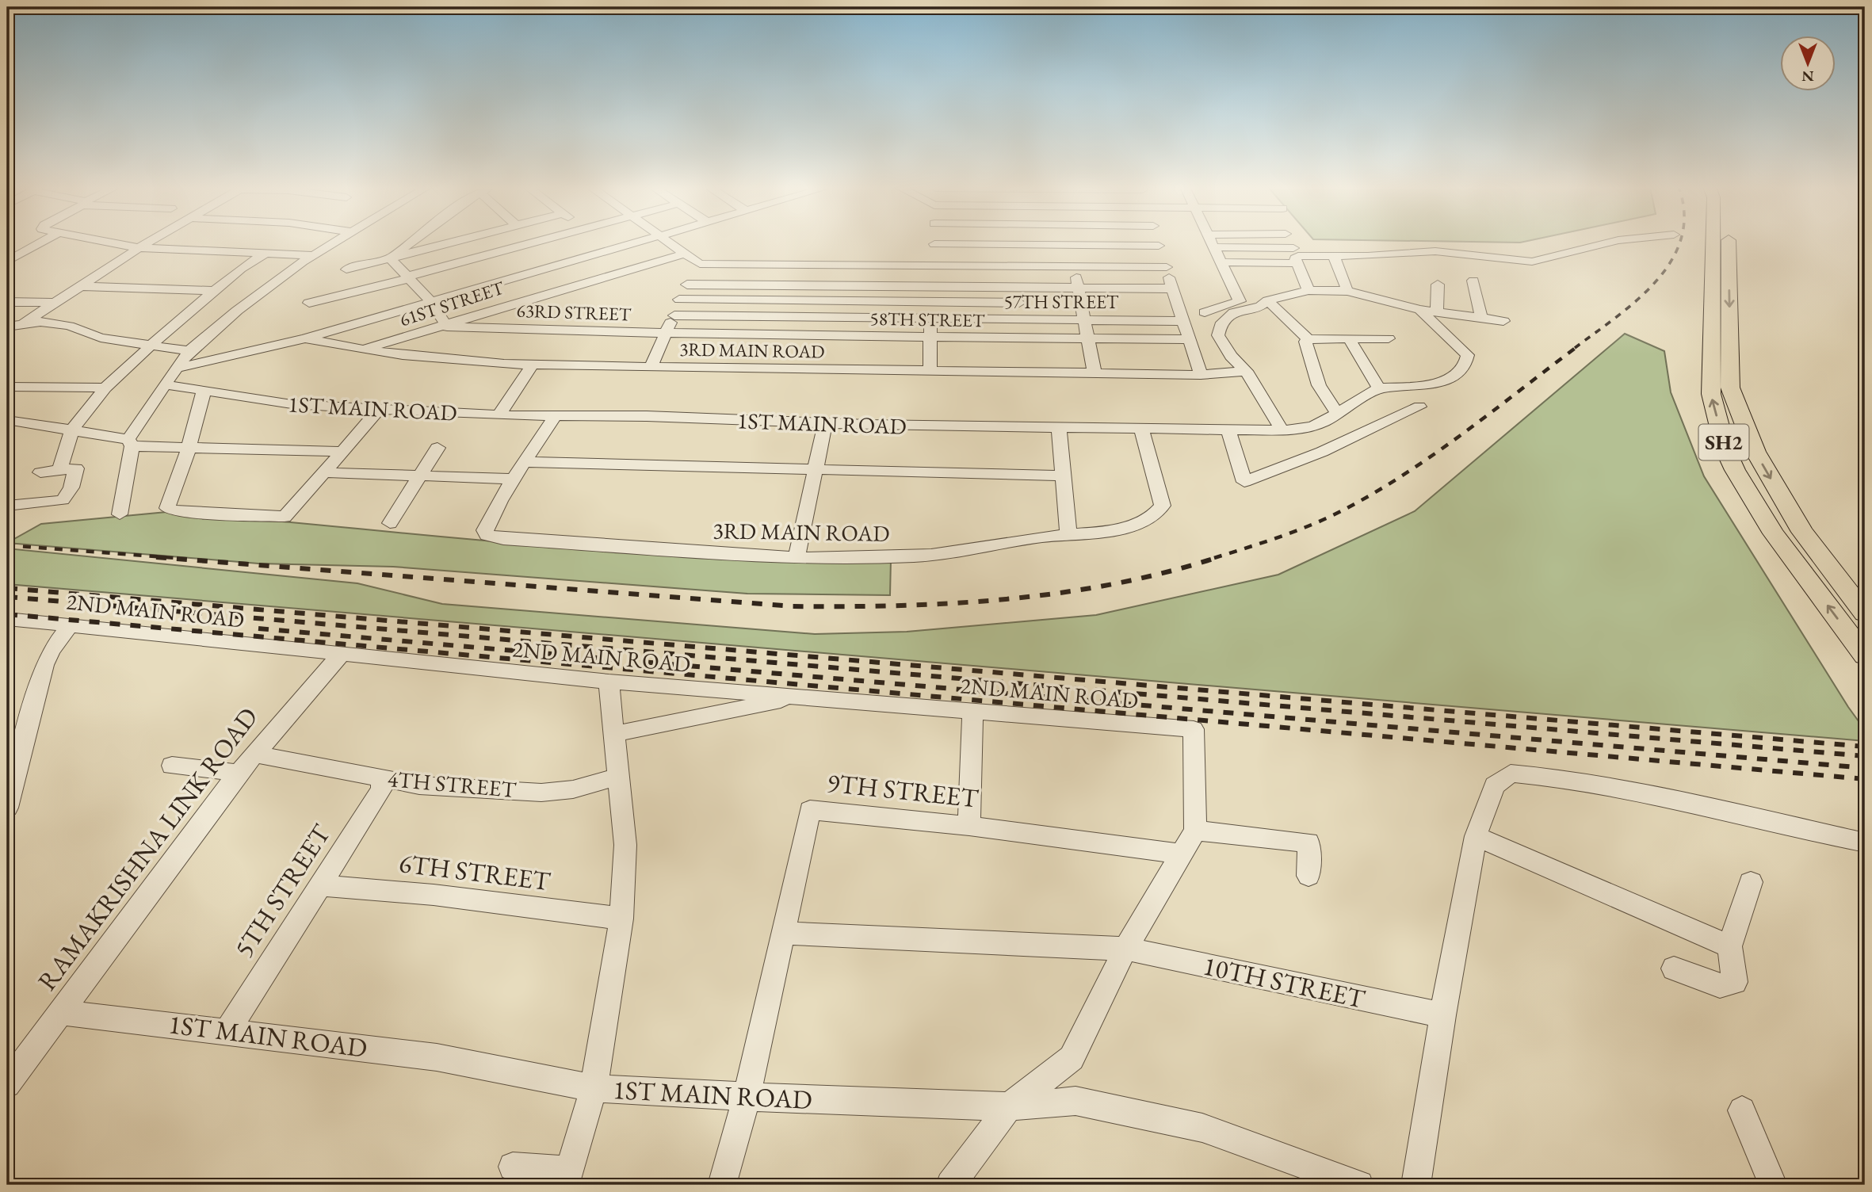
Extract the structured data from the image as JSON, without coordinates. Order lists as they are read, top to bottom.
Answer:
{
  "streets": {
    "main road": ["SH2"],
    "street": [
      "57TH STREET",
      "61ST STREET",
      "63RD STREET",
      "58TH STREET",
      "3RD MAIN ROAD",
      "1ST MAIN ROAD",
      "2ND MAIN ROAD",
      "4TH STREET",
      "9TH STREET",
      "RAMAKRISHNA LINK ROAD",
      "6TH STREET",
      "5TH STREET",
      "10TH STREET"
    ]
  },
  "crossings": [
    ["61ST STREET", "63RD STREET"],
    ["61ST STREET", "3RD MAIN ROAD"],
    ["63RD STREET", "58TH STREET"],
    ["3RD MAIN ROAD", "1ST MAIN ROAD"],
    ["1ST MAIN ROAD", "9TH STREET"],
    ["1ST MAIN ROAD", "RAMAKRISHNA LINK ROAD"],
    ["1ST MAIN ROAD", "5TH STREET"],
    ["2ND MAIN ROAD", "RAMAKRISHNA LINK ROAD"],
    ["4TH STREET", "RAMAKRISHNA LINK ROAD"],
    ["4TH STREET", "5TH STREET"],
    ["9TH STREET", "10TH STREET"],
    ["6TH STREET", "5TH STREET"]
  ],
  "north": "bottom"
}
